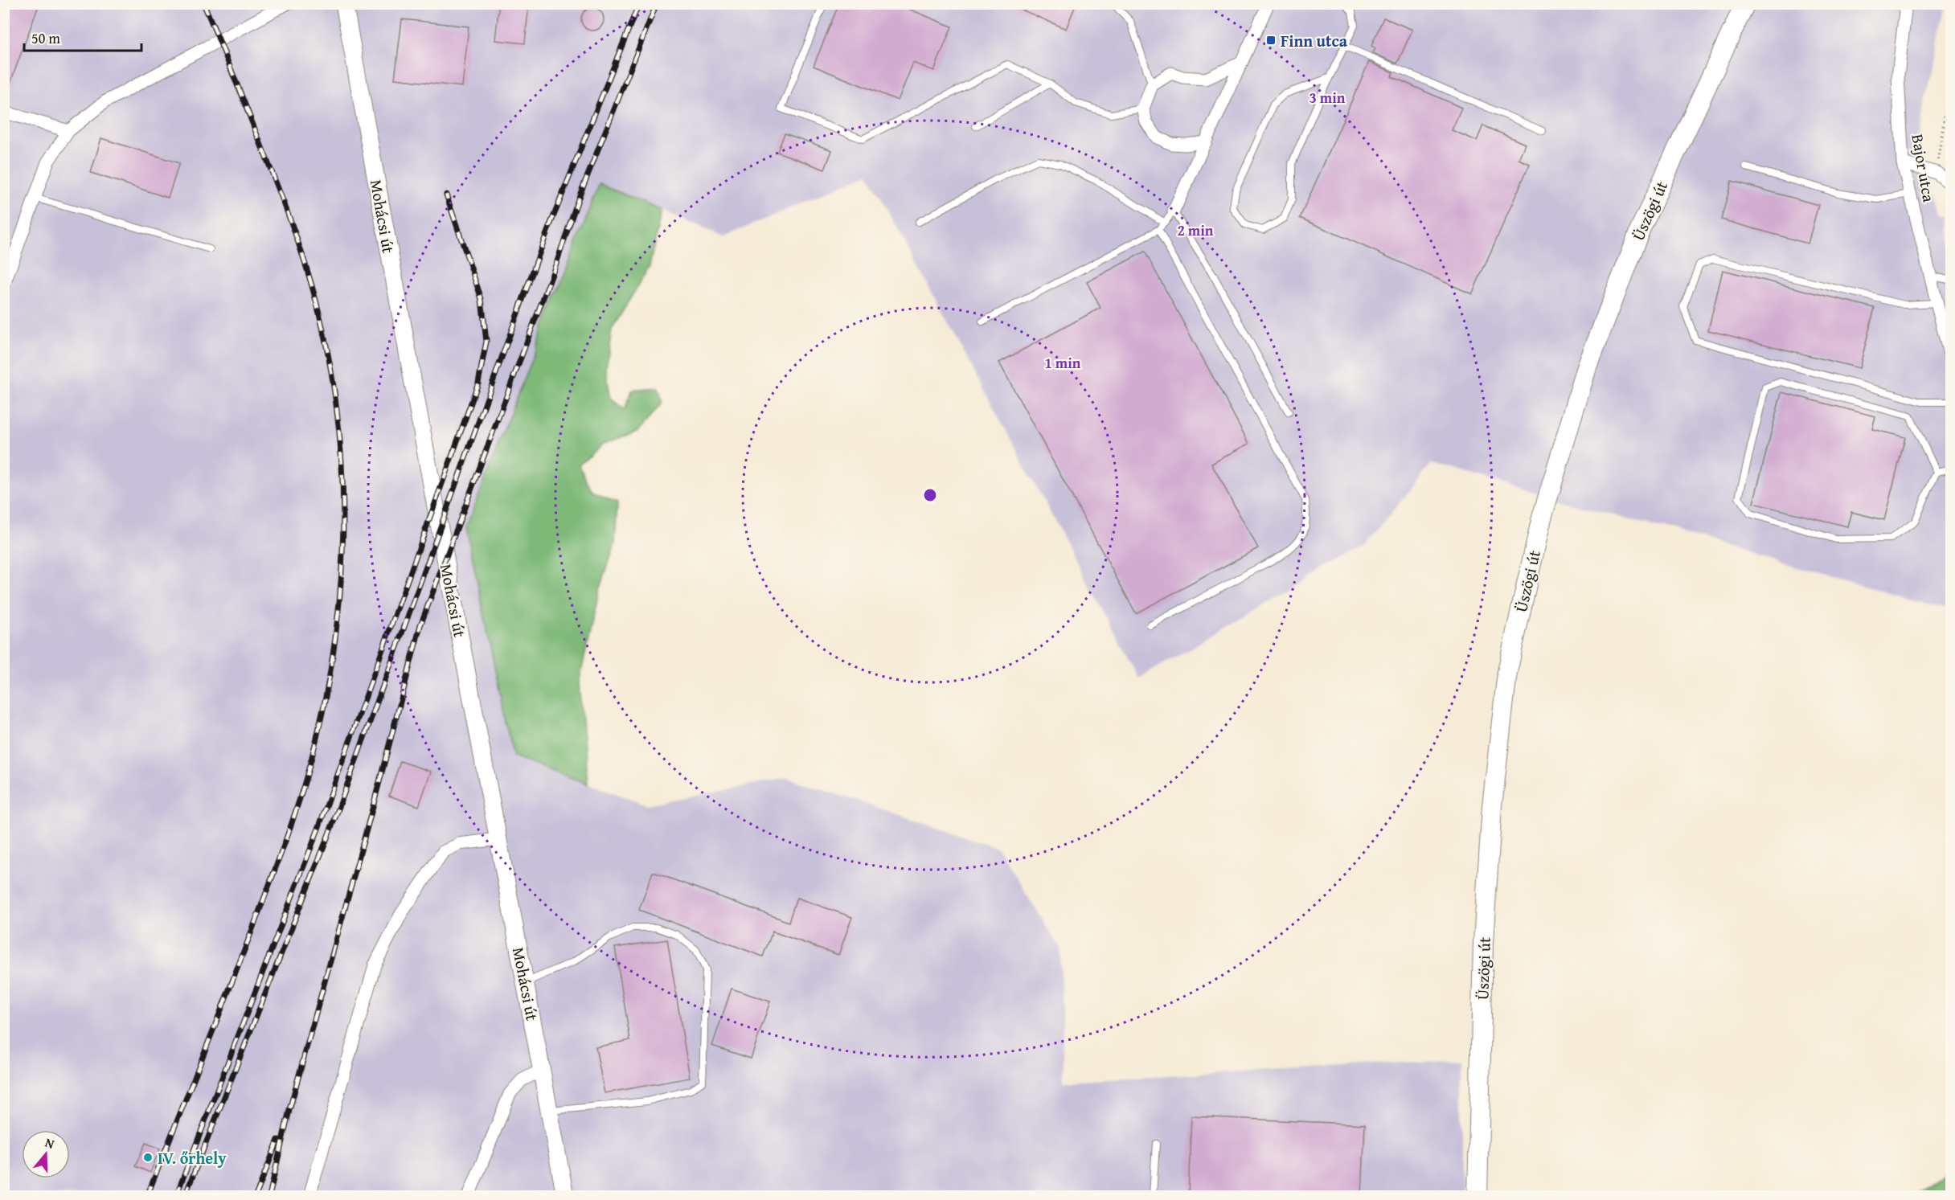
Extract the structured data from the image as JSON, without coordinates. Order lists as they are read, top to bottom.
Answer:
{
  "streets": {
    "main road": ["Üszögi út", "Mohácsi út"],
    "street": ["Bajor utca"]
  },
  "places": {
    "transit": ["Finn utca"],
    "other": ["IV. őrhely"]
  },
  "scale_bar": "50 m",
  "north": "top",
  "rings": ["3 min", "2 min", "1 min"]
}
